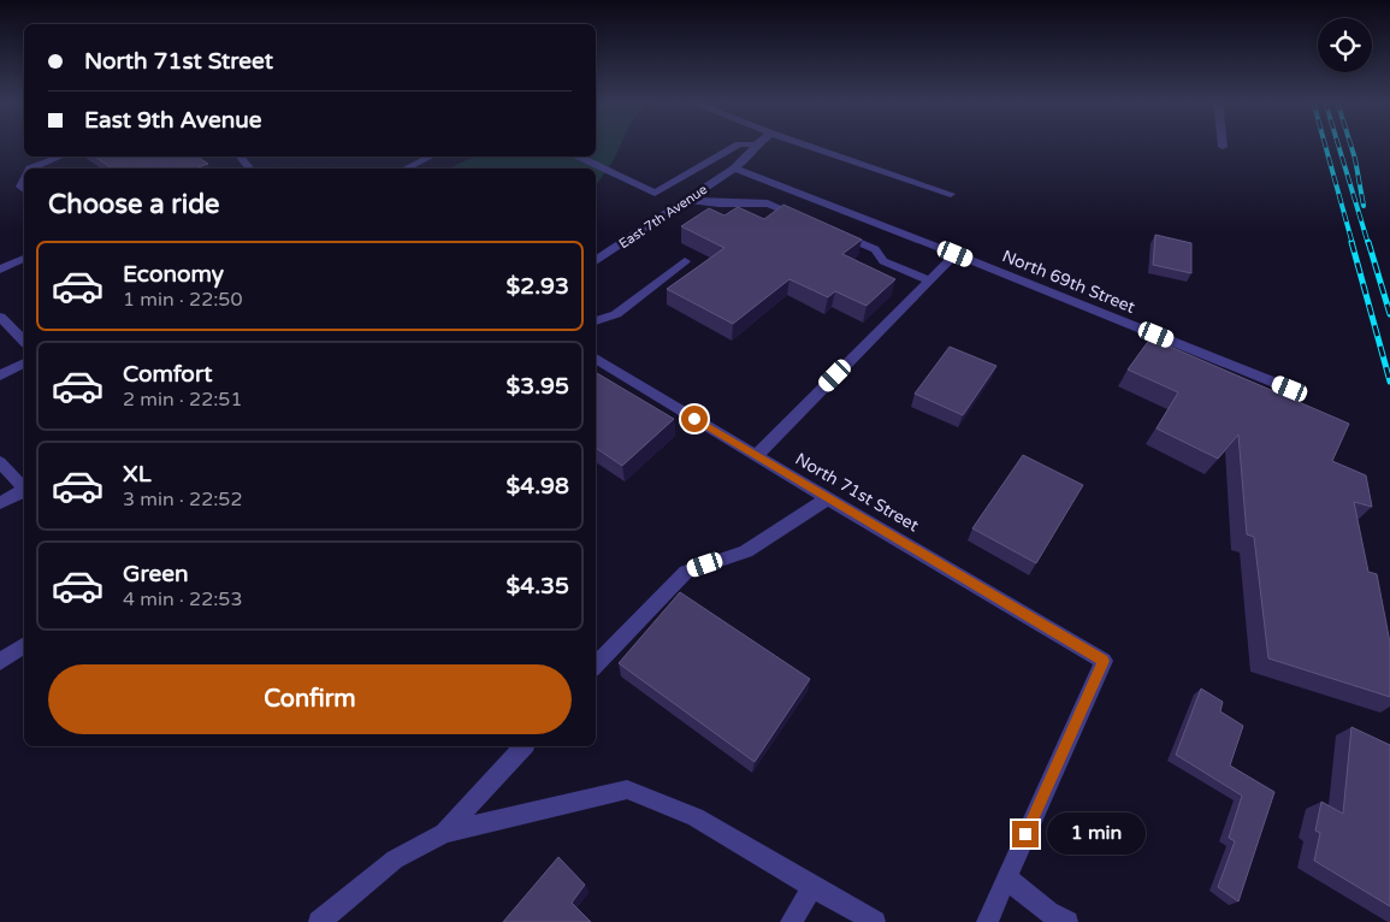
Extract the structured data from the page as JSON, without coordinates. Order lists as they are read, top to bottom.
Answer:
{
  "streets": {
    "street": ["East 7th Avenue", "North 69th Street", "North 71st Street"]
  },
  "crossings": [
    ["East 7th Avenue", "North 69th Street"]
  ],
  "page": {
    "banner": ["North 71st Street", "East 9th Avenue"],
    "heading": "Choose a ride",
    "list": [
      {
        "name": "Economy",
        "note": "1 min · 22:50",
        "value": "$2.93"
      },
      {
        "name": "Comfort",
        "note": "2 min · 22:51",
        "value": "$3.95"
      },
      {
        "name": "XL",
        "note": "3 min · 22:52",
        "value": "$4.98"
      },
      {
        "name": "Green",
        "note": "4 min · 22:53",
        "value": "$4.35"
      }
    ],
    "buttons": "Confirm",
    "bubble": "1 min"
  }
}
